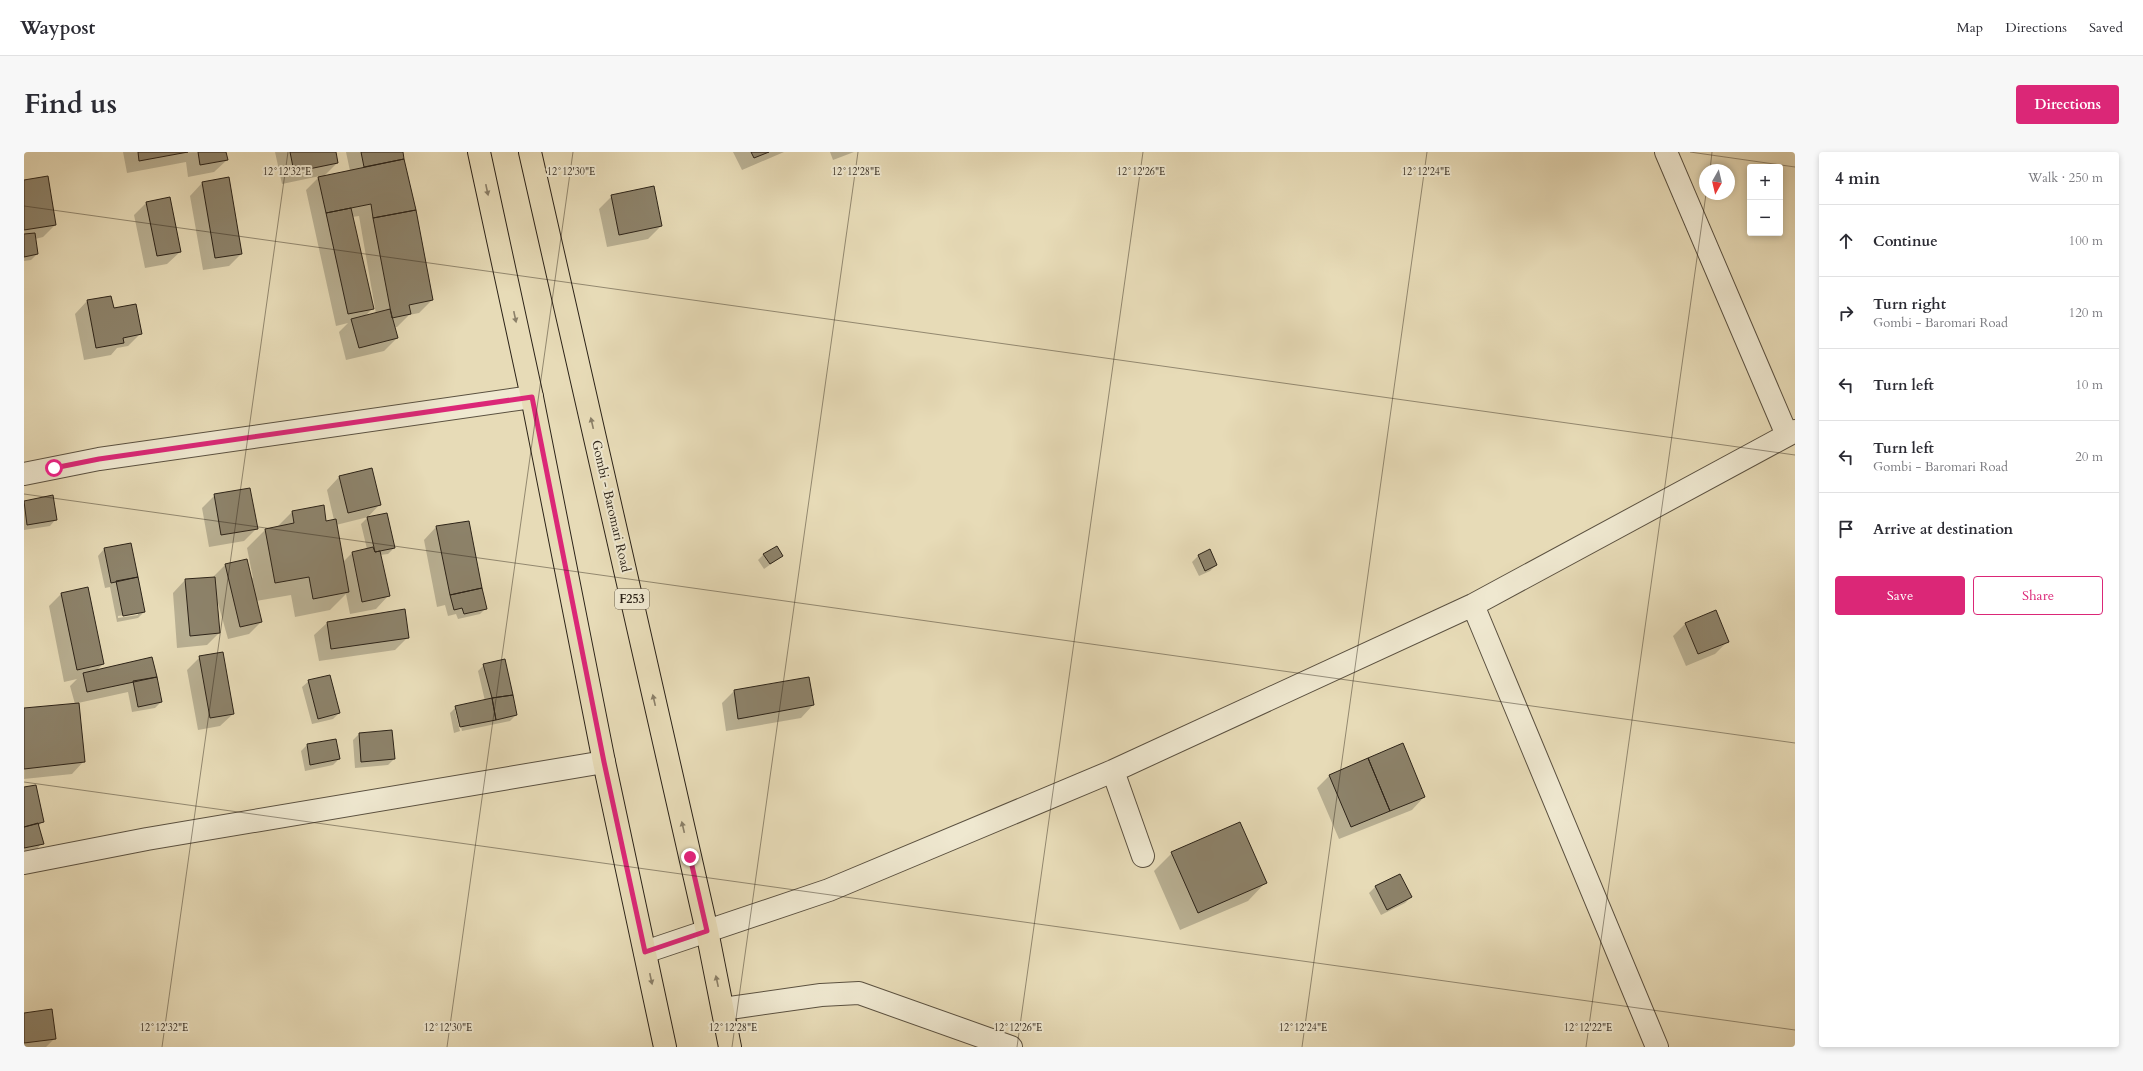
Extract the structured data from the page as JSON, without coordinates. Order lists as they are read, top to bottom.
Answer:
{
  "streets": {
    "main road": ["Gombi - Baromari Road", "F253"]
  },
  "north": "bottom",
  "page": {
    "header": "Waypost",
    "nav": ["Map", "Directions", "Saved"],
    "title": "Find us",
    "buttons": [
      "Directions",
      ["Save", "Share"]
    ],
    "heading": ["4 min", "Walk · 250 m"],
    "map_buttons": ["+", "−"],
    "list": [
      ["Continue", "100 m"],
      ["Turn right", "Gombi - Baromari Road", "120 m"],
      ["Turn left", "10 m"],
      ["Turn left", "Gombi - Baromari Road", "20 m"],
      "Arrive at destination"
    ]
  },
  "coordinates": [
    "12°12'32\"E",
    "12°12'30\"E",
    "12°12'28\"E",
    "12°12'26\"E",
    "12°12'24\"E",
    "12°12'22\"E"
  ]
}
